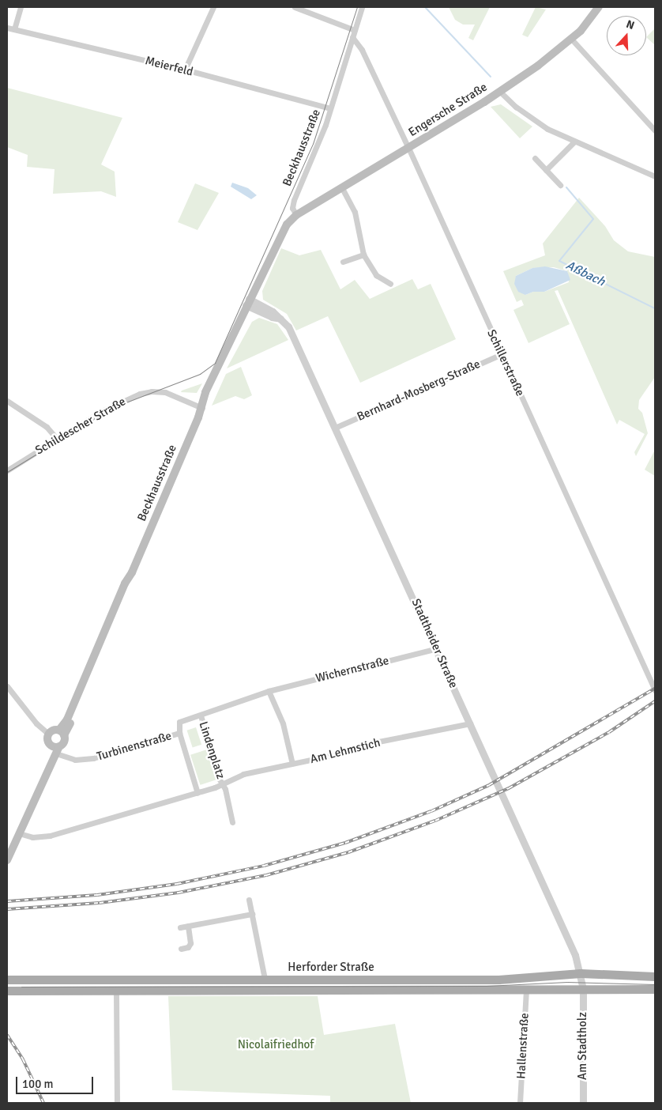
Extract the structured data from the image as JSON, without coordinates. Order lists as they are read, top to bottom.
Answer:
{
  "streets": {
    "main road": ["Engersche Straße", "Beckhausstraße", "Herforder Straße"],
    "street": [
      "Meierfeld",
      "Schillerstraße",
      "Bernhard-Mosberg-Straße",
      "Schildescher Straße",
      "Stadtheider Straße",
      "Wichernstraße",
      "Turbinenstraße",
      "Lindenplatz",
      "Am Lehmstich",
      "Hallenstraße",
      "Am Stadtholz"
    ]
  },
  "crossings": [
    ["Meierfeld", "Beckhausstraße"],
    ["Engersche Straße", "Beckhausstraße"],
    ["Engersche Straße", "Schillerstraße"],
    ["Beckhausstraße", "Schillerstraße"],
    ["Beckhausstraße", "Schildescher Straße"],
    ["Beckhausstraße", "Stadtheider Straße"],
    ["Beckhausstraße", "Turbinenstraße"],
    ["Schillerstraße", "Bernhard-Mosberg-Straße"],
    ["Bernhard-Mosberg-Straße", "Stadtheider Straße"],
    ["Stadtheider Straße", "Wichernstraße"],
    ["Stadtheider Straße", "Am Lehmstich"],
    ["Stadtheider Straße", "Herforder Straße"],
    ["Stadtheider Straße", "Am Stadtholz"],
    ["Wichernstraße", "Turbinenstraße"],
    ["Turbinenstraße", "Lindenplatz"],
    ["Lindenplatz", "Am Lehmstich"],
    ["Herforder Straße", "Hallenstraße"],
    ["Herforder Straße", "Am Stadtholz"]
  ],
  "water": ["Aßbach"],
  "parks": ["Nicolaifriedhof"],
  "scale_bar": "100 m",
  "north": "top"
}
